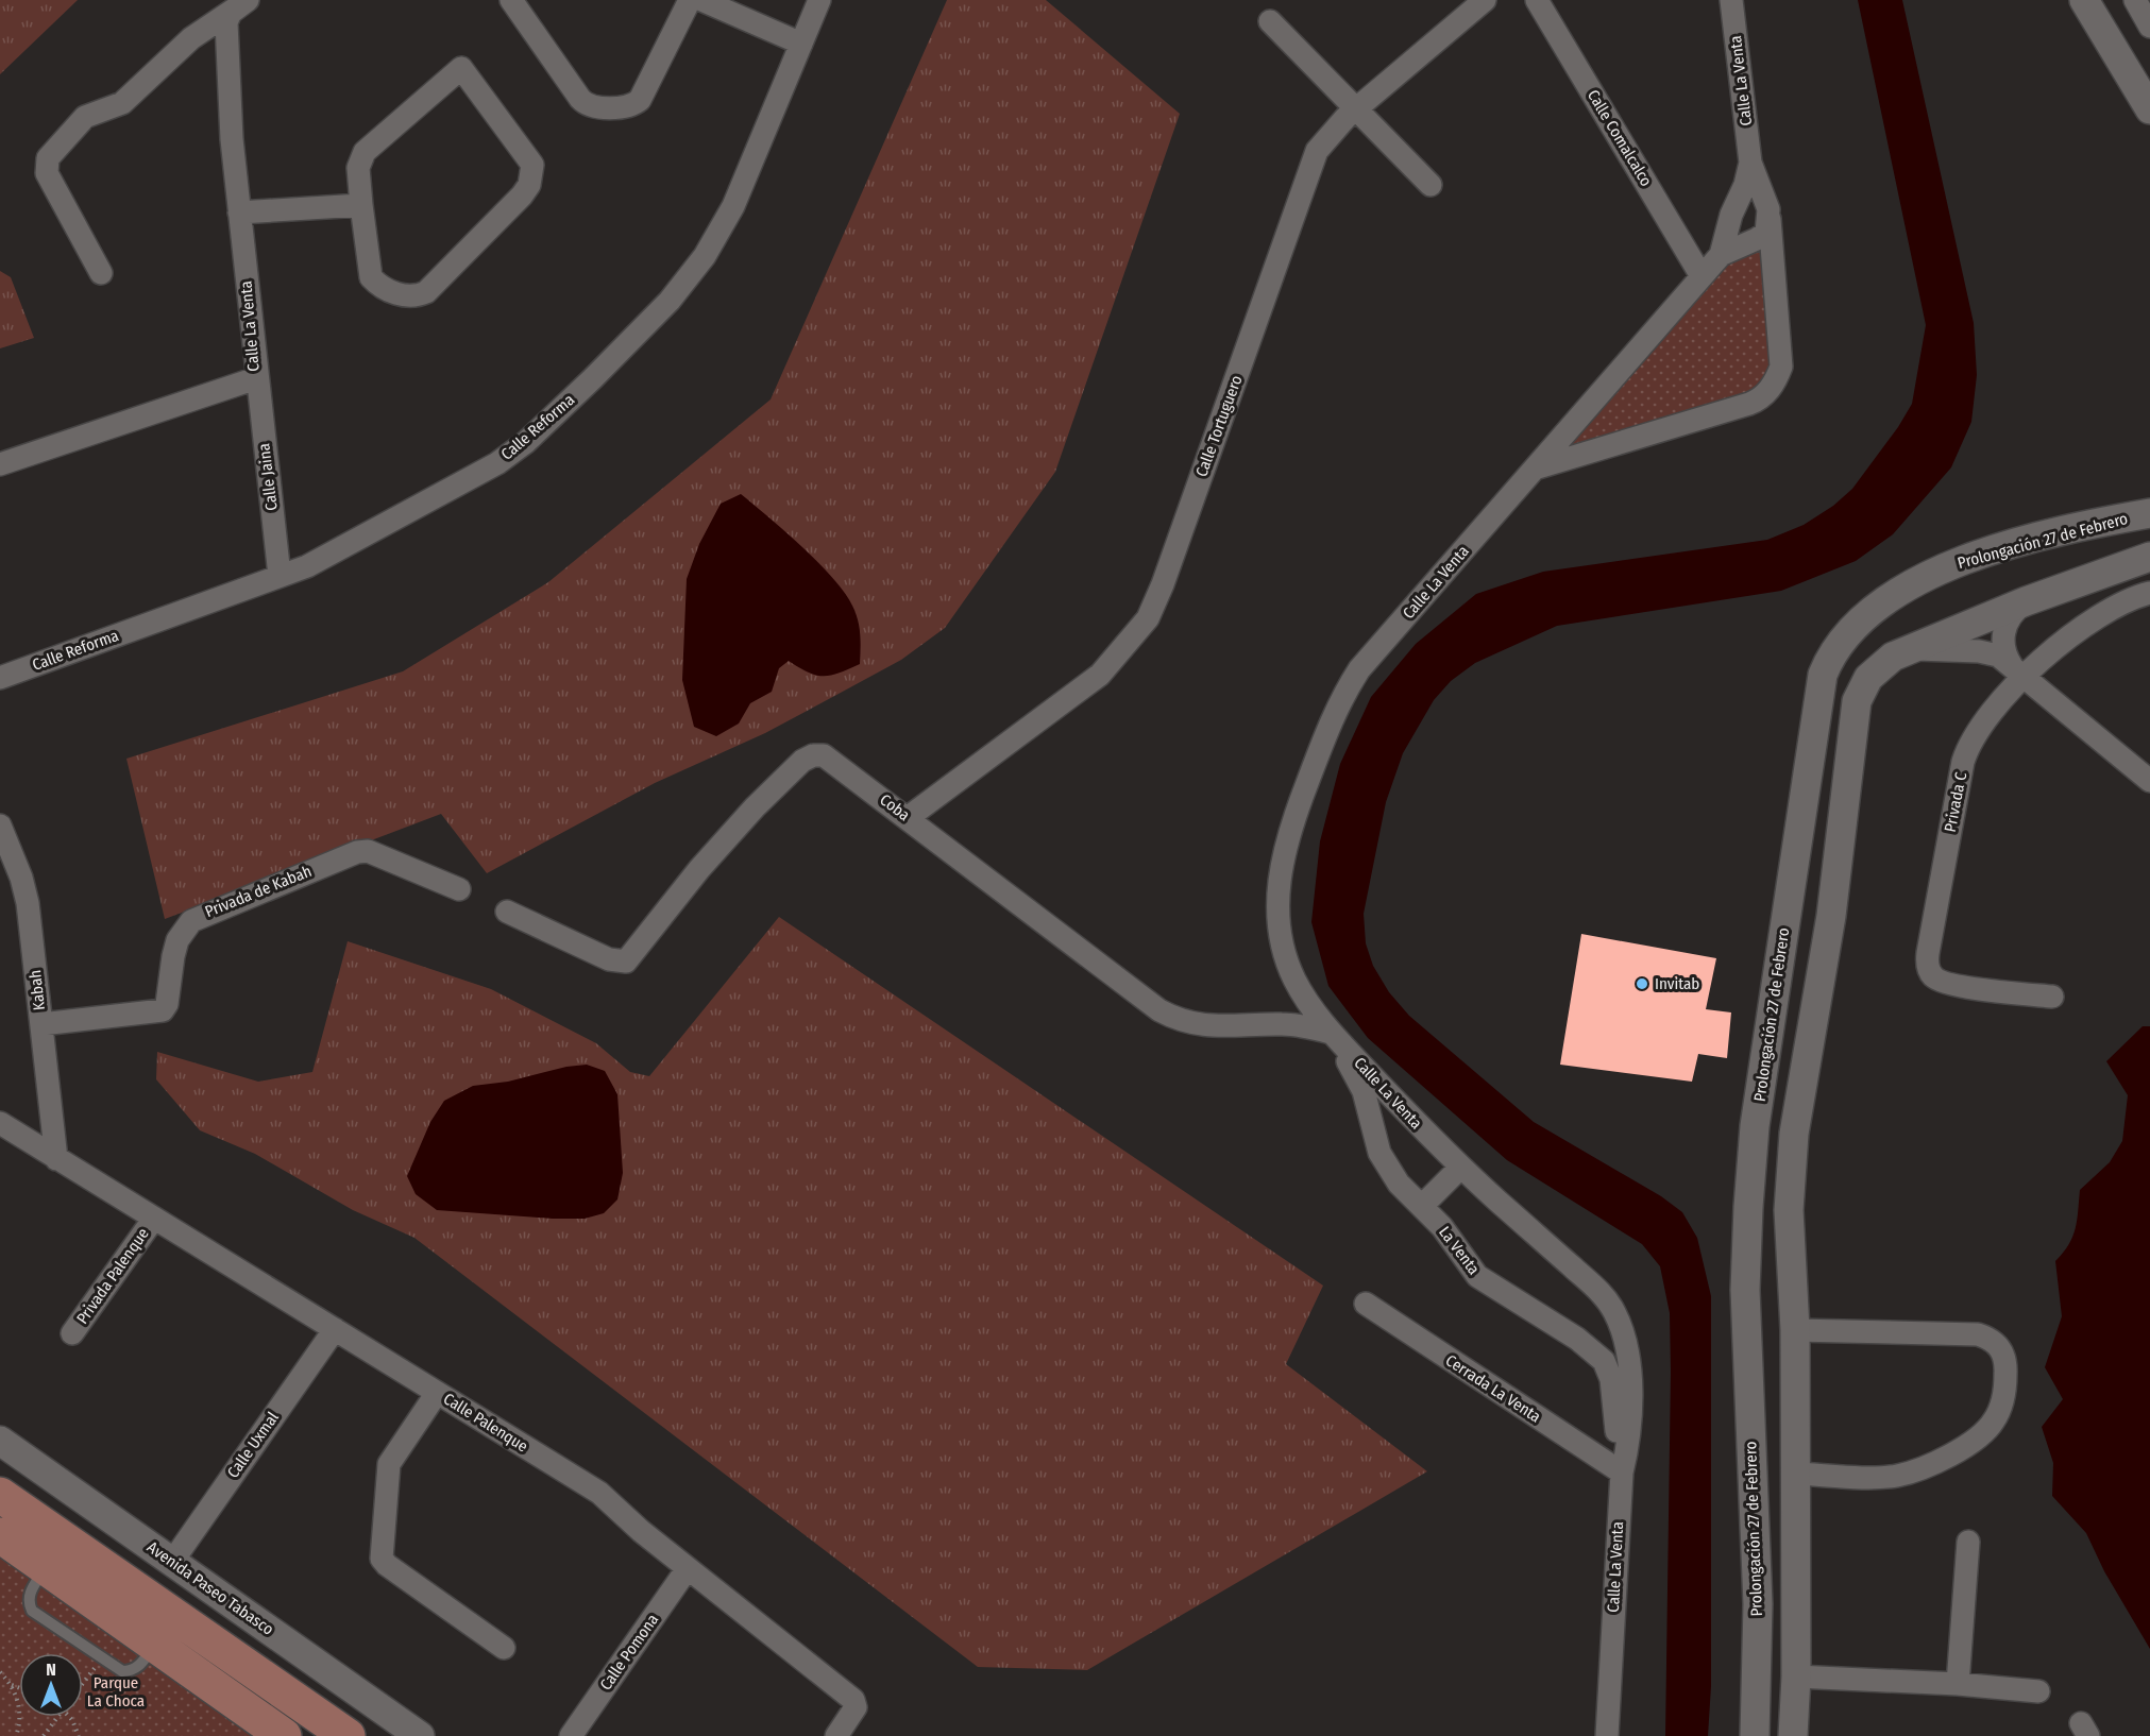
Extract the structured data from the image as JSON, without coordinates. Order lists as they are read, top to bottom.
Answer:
{
  "streets": {
    "street": [
      "Calle La Venta",
      "Calle Comalcalco",
      "Calle Tortuguero",
      "Calle Reforma",
      "Calle Jaina",
      "Prolongación 27 de Febrero",
      "Privada C",
      "Coba",
      "Privada de Kabah",
      "Kabah",
      "La Venta",
      "Privada Palenque",
      "Cerrada La Venta",
      "Calle Palenque",
      "Calle Uxmal",
      "Avenida Paseo Tabasco",
      "Calle Pomona"
    ]
  },
  "crossings": [
    ["Calle La Venta", "Calle Comalcalco"],
    ["Calle La Venta", "Calle Jaina"],
    ["Calle La Venta", "Coba"],
    ["Calle La Venta", "La Venta"],
    ["Calle La Venta", "Cerrada La Venta"],
    ["Calle Tortuguero", "Coba"],
    ["Calle Reforma", "Calle Jaina"],
    ["Coba", "La Venta"],
    ["Privada de Kabah", "Kabah"],
    ["Kabah", "Calle Palenque"],
    ["La Venta", "Cerrada La Venta"],
    ["Privada Palenque", "Calle Palenque"],
    ["Calle Palenque", "Calle Uxmal"],
    ["Calle Palenque", "Calle Pomona"],
    ["Calle Uxmal", "Avenida Paseo Tabasco"]
  ],
  "parks": ["Parque La Choca"],
  "places": ["Invitab"],
  "north": "top"
}
